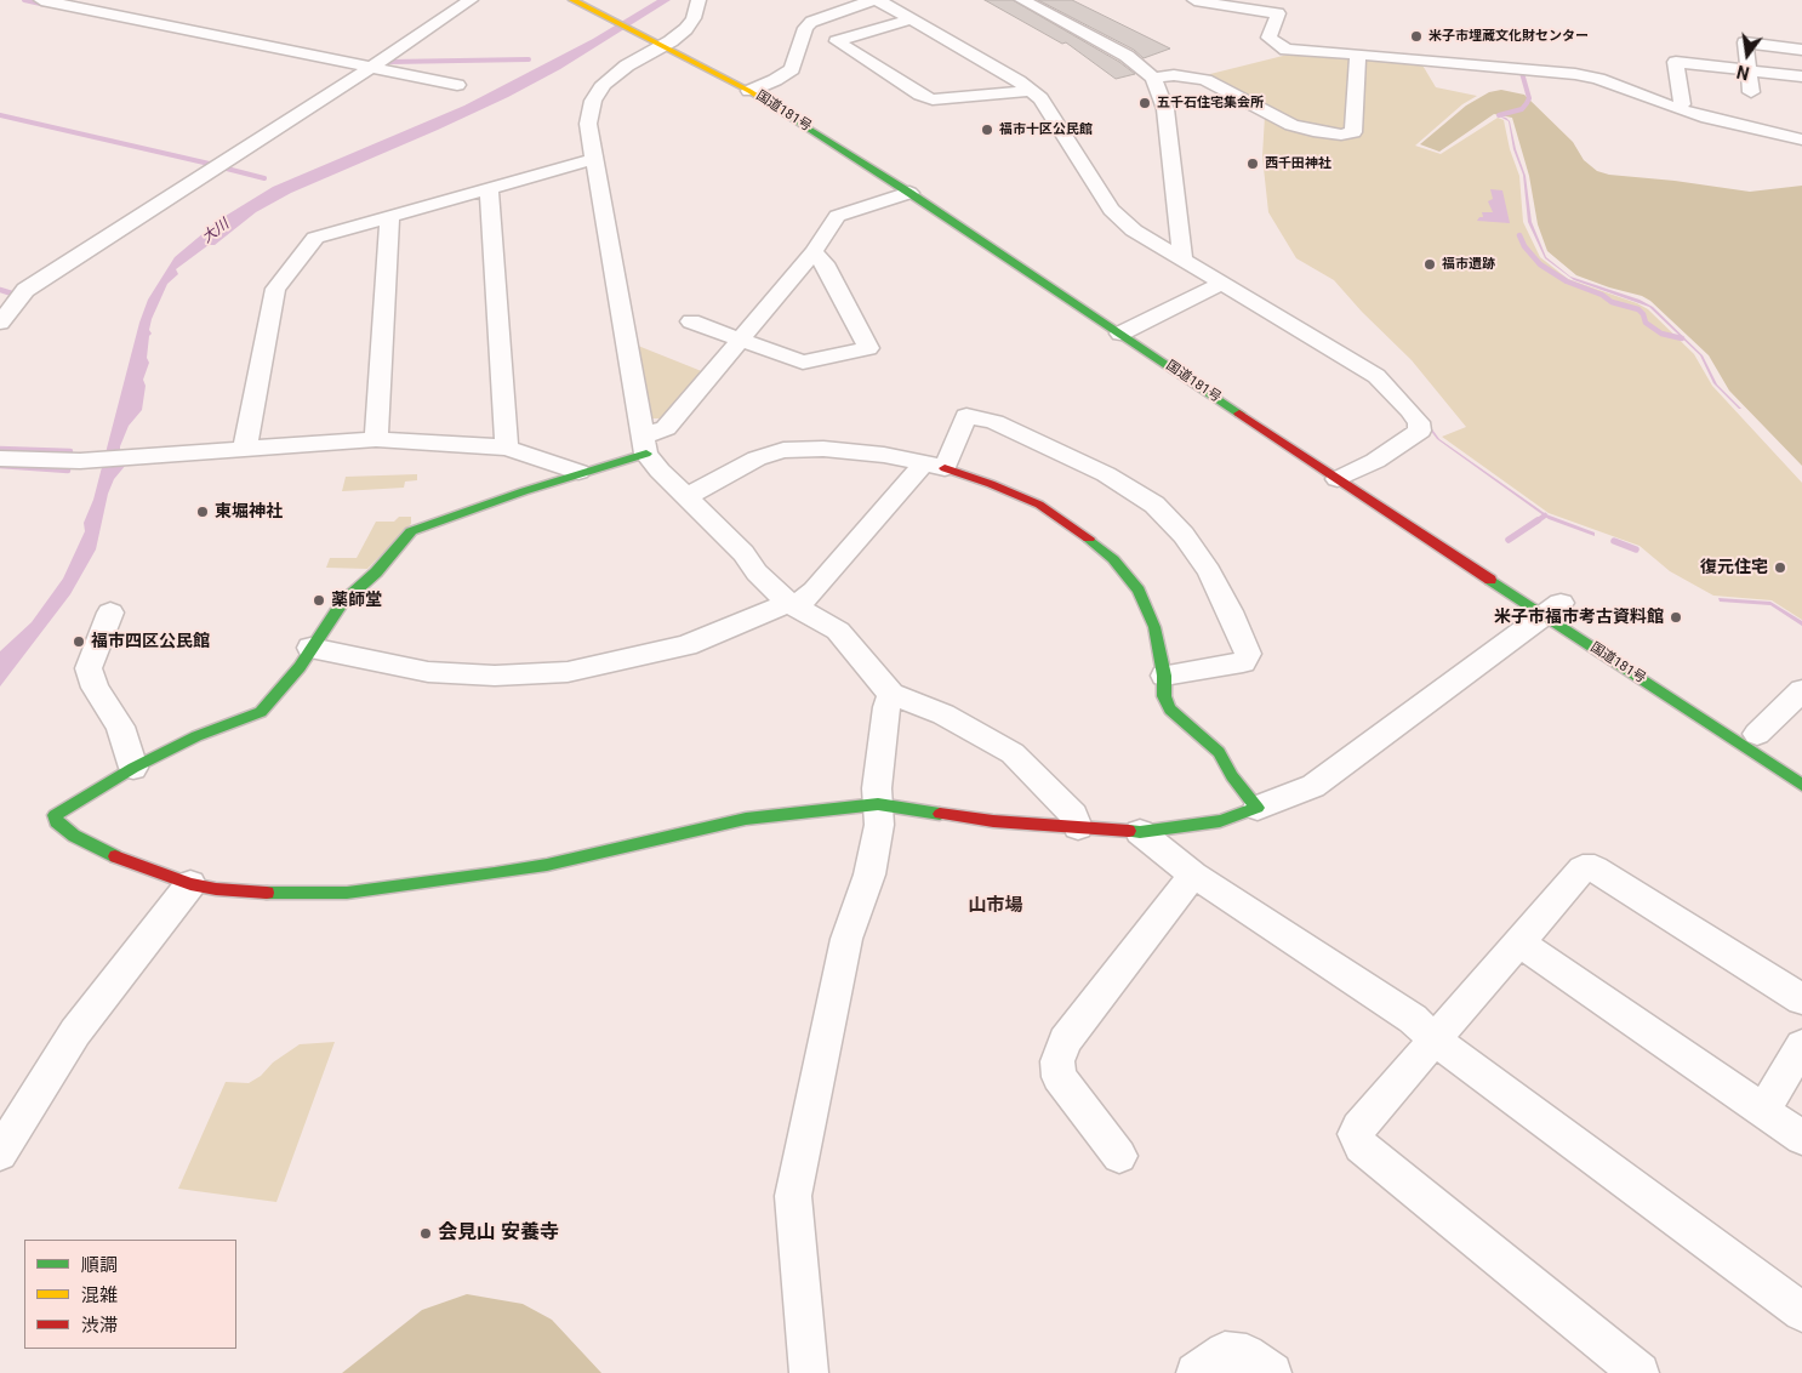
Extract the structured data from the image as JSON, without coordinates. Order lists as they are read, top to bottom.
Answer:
{
  "streets": {
    "main road": ["国道181号"]
  },
  "districts": ["山市場"],
  "water": ["大川"],
  "places": [
    "米子市埋蔵文化財センター",
    "五千石住宅集会所",
    "福市十区公民館",
    "西千田神社",
    "福市遺跡",
    "東堀神社",
    "復元住宅",
    "薬師堂",
    "米子市福市考古資料館",
    "福市四区公民館",
    "会見山 安養寺"
  ],
  "legend": ["順調", "混雑", "渋滞"],
  "north": "bottom"
}
